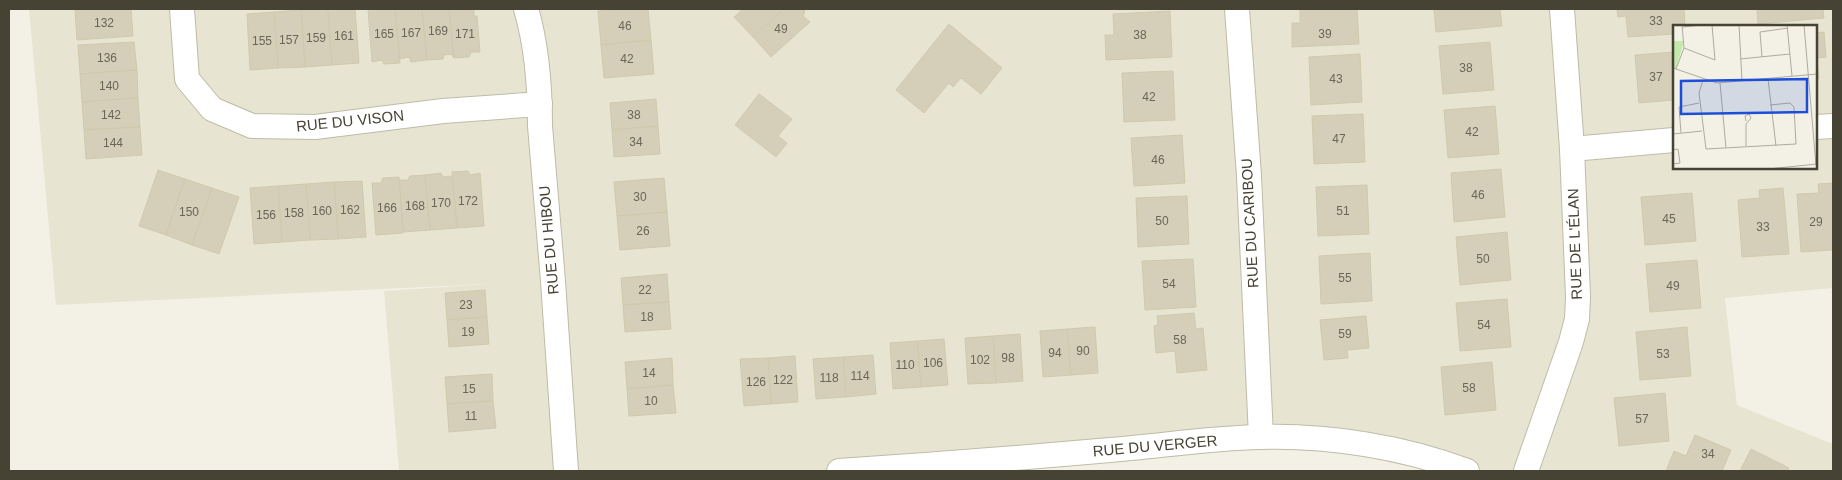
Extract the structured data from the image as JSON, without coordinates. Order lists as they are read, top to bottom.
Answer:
{
  "streets": {
    "street": [
      "RUE DU VISON",
      "RUE DU CARIBOU",
      "RUE DU HIBOU",
      "RUE DE L'ÉLAN",
      "RUE DU VERGER"
    ]
  },
  "crossings": [
    ["RUE DU VISON", "RUE DU HIBOU"],
    ["RUE DU CARIBOU", "RUE DU VERGER"]
  ],
  "house_numbers": [
    "33",
    "132",
    "46",
    "49",
    "169",
    "167",
    "165",
    "171",
    "39",
    "38",
    "161",
    "159",
    "157",
    "155",
    "136",
    "42",
    "38",
    "37",
    "43",
    "140",
    "42",
    "142",
    "38",
    "42",
    "47",
    "34",
    "144",
    "46",
    "46",
    "30",
    "172",
    "170",
    "168",
    "166",
    "162",
    "160",
    "51",
    "150",
    "158",
    "156",
    "45",
    "50",
    "29",
    "33",
    "26",
    "50",
    "55",
    "54",
    "49",
    "22",
    "23",
    "18",
    "54",
    "19",
    "59",
    "58",
    "90",
    "94",
    "53",
    "98",
    "102",
    "106",
    "110",
    "14",
    "114",
    "118",
    "122",
    "126",
    "58",
    "15",
    "10",
    "11",
    "57",
    "34"
  ]
}
